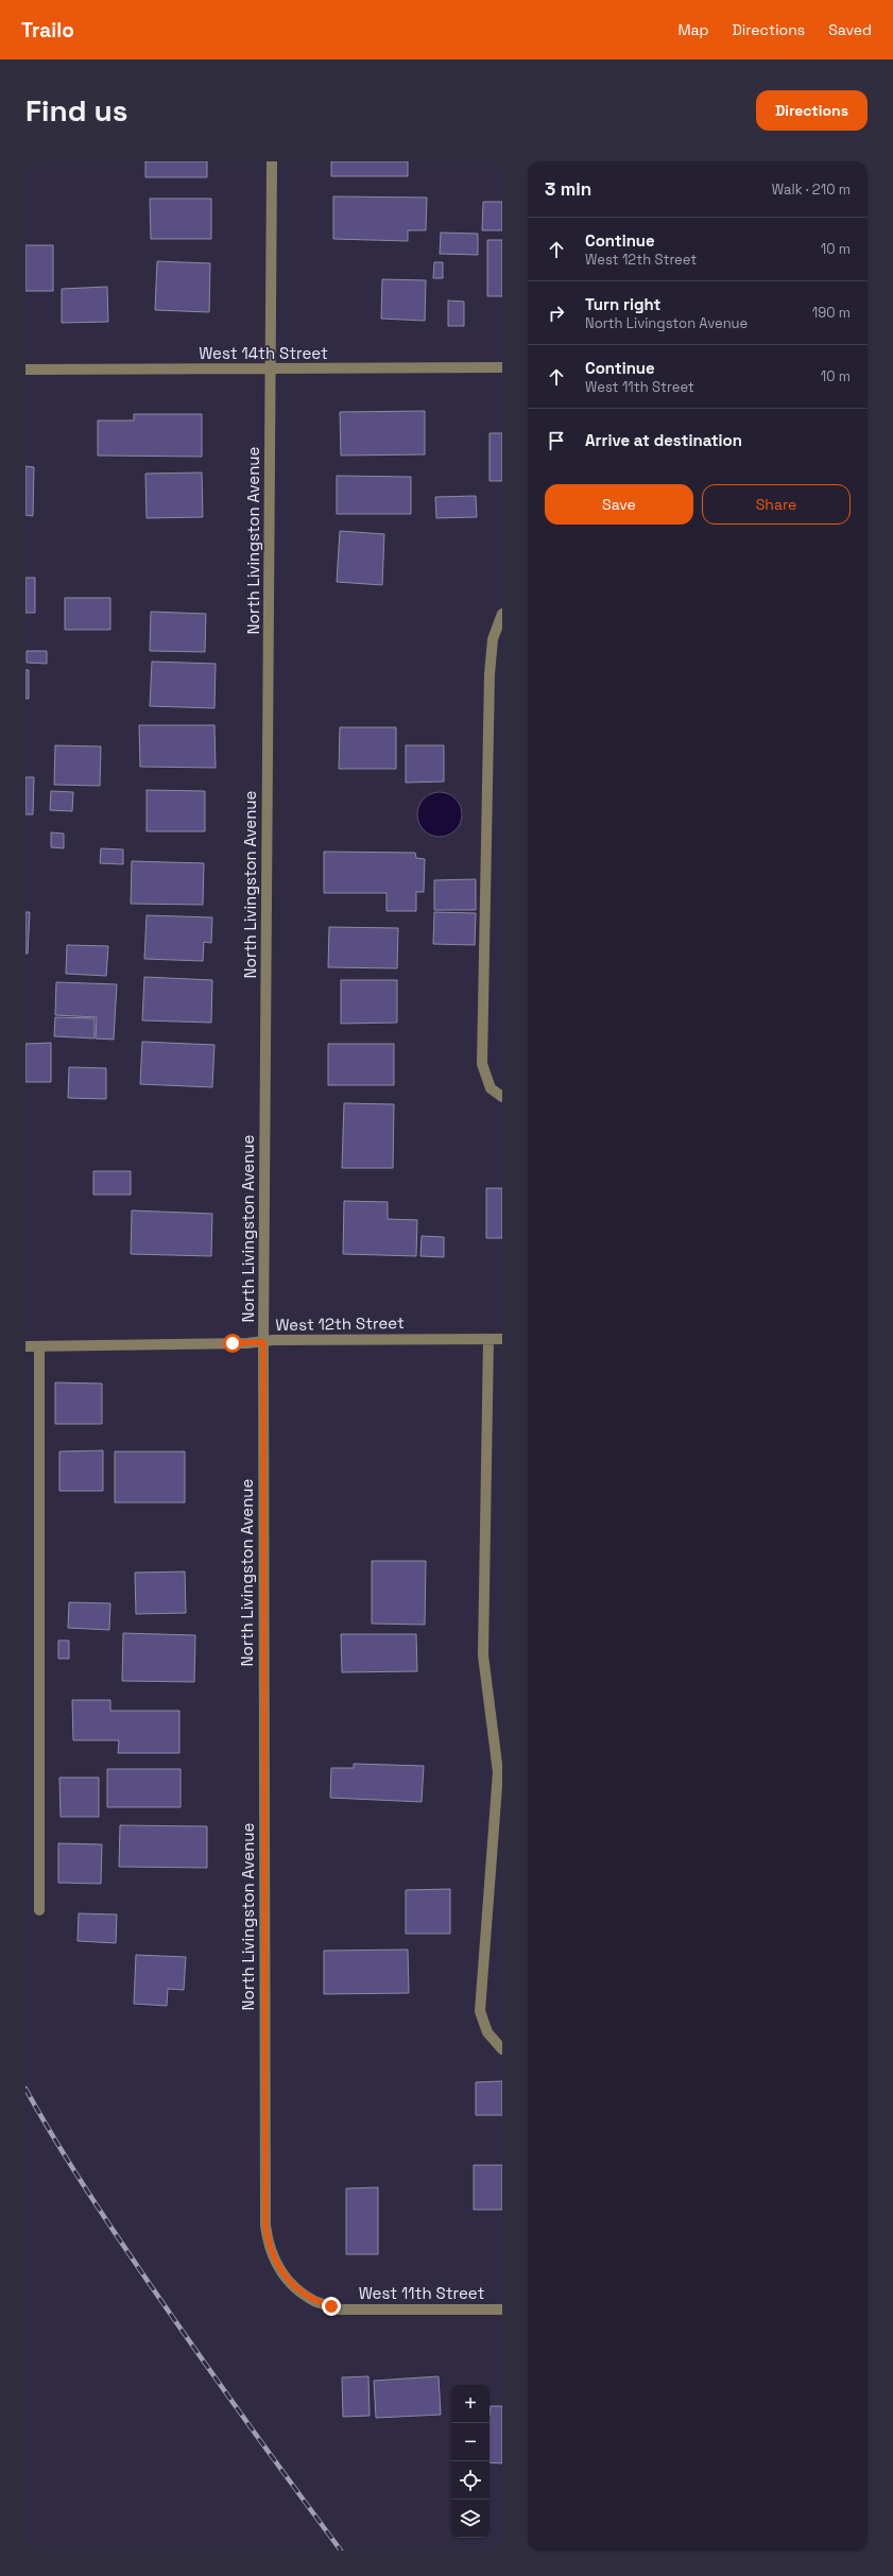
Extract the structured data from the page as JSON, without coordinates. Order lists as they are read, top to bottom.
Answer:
{
  "streets": {
    "street": [
      "West 14th Street",
      "North Livingston Avenue",
      "West 12th Street",
      "West 11th Street"
    ]
  },
  "crossings": [
    ["West 14th Street", "North Livingston Avenue"],
    ["North Livingston Avenue", "West 12th Street"],
    ["North Livingston Avenue", "West 11th Street"]
  ],
  "page": {
    "header": "Trailo",
    "nav": ["Map", "Directions", "Saved"],
    "buttons": [
      "Directions",
      ["Save", "Share"]
    ],
    "title": "Find us",
    "heading": ["3 min", "Walk · 210 m"],
    "list": [
      ["Continue", "West 12th Street", "10 m"],
      ["Turn right", "North Livingston Avenue", "190 m"],
      ["Continue", "West 11th Street", "10 m"],
      "Arrive at destination"
    ],
    "map_buttons": ["+", "−"]
  }
}
